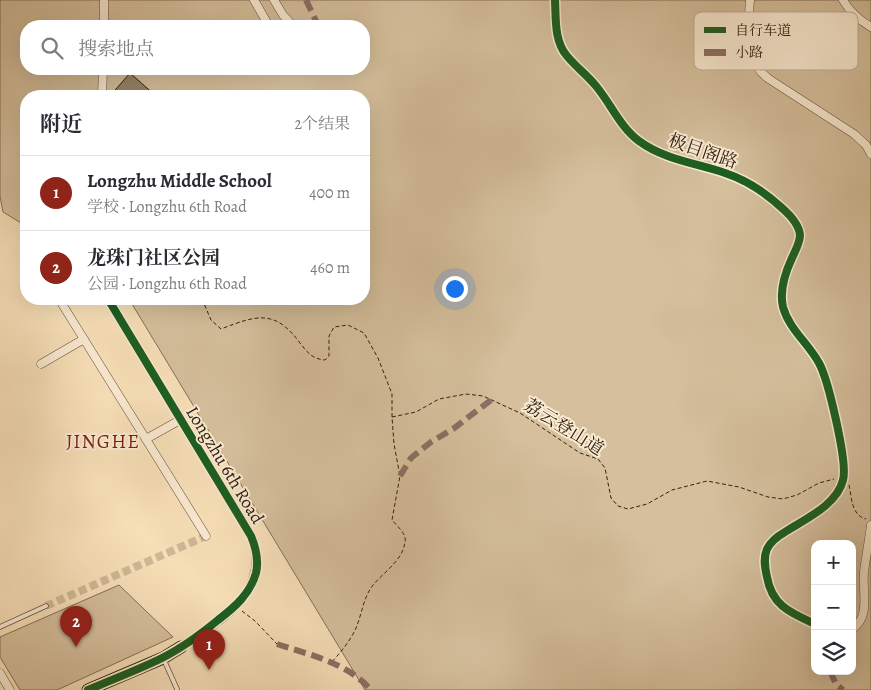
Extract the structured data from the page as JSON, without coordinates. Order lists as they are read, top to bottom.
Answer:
{
  "streets": {
    "street": ["极目阁路", "Longzhu 6th Road"],
    "path": ["荔云登山道"]
  },
  "crossings": [
    ["极目阁路", "荔云登山道"]
  ],
  "districts": ["JINGHE"],
  "legend": ["自行车道", "小路"],
  "page": {
    "search": "搜索地点",
    "heading": ["附近", "2个结果"],
    "list": [
      {
        "mark": "1",
        "name": "Longzhu Middle School",
        "note": "学校 · Longzhu 6th Road",
        "value": "400 m"
      },
      {
        "mark": "2",
        "name": "龙珠门社区公园",
        "note": "公园 · Longzhu 6th Road",
        "value": "460 m"
      }
    ],
    "map_buttons": ["+", "−"],
    "pins": ["2", "1"]
  }
}
